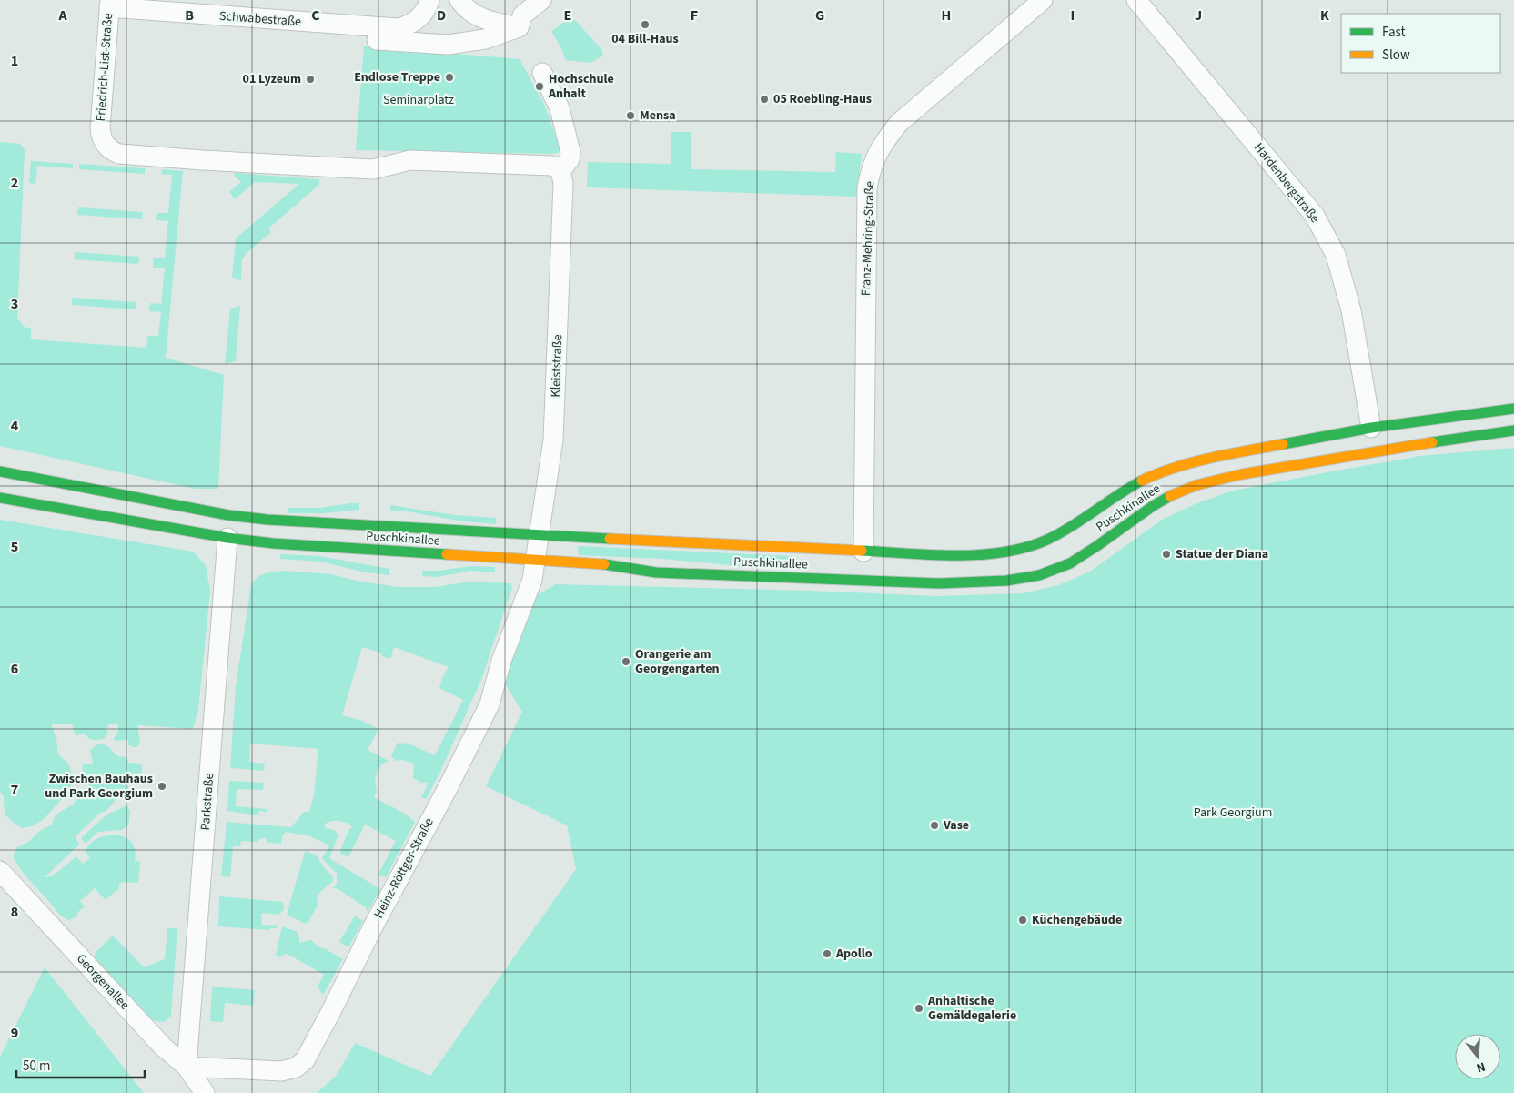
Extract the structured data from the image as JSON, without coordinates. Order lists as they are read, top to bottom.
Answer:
{
  "streets": {
    "main road": ["Puschkinallee"],
    "street": [
      "Schwabestraße",
      "Friedrich-List-Straße",
      "Hardenbergstraße",
      "Franz-Mehring-Straße",
      "Kleiststraße",
      "Parkstraße",
      "Heinz-Röttger-Straße",
      "Georgenallee"
    ]
  },
  "crossings": [
    ["Schwabestraße", "Friedrich-List-Straße"],
    ["Friedrich-List-Straße", "Kleiststraße"],
    ["Hardenbergstraße", "Puschkinallee"],
    ["Franz-Mehring-Straße", "Puschkinallee"],
    ["Kleiststraße", "Puschkinallee"],
    ["Kleiststraße", "Heinz-Röttger-Straße"],
    ["Puschkinallee", "Parkstraße"],
    ["Puschkinallee", "Heinz-Röttger-Straße"],
    ["Parkstraße", "Heinz-Röttger-Straße"],
    ["Parkstraße", "Georgenallee"],
    ["Heinz-Röttger-Straße", "Georgenallee"]
  ],
  "parks": ["Seminarplatz", "Park Georgium"],
  "places": [
    "04 Bill-Haus",
    "Endlose Treppe",
    "01 Lyzeum",
    "Hochschule Anhalt",
    "05 Roebling-Haus",
    "Mensa",
    "Statue der Diana",
    "Orangerie am Georgengarten",
    "Zwischen Bauhaus und Park Georgium",
    "Vase",
    "Küchengebäude",
    "Apollo",
    "Anhaltische Gemäldegalerie"
  ],
  "legend": ["Fast", "Slow"],
  "scale_bar": "50 m",
  "north": "bottom",
  "grid": {
    "columns": [
      "A",
      "B",
      "C",
      "D",
      "E",
      "F",
      "G",
      "H",
      "I",
      "J",
      "K"
    ],
    "rows": [
      "1",
      "2",
      "3",
      "4",
      "5",
      "6",
      "7",
      "8",
      "9"
    ]
  }
}
